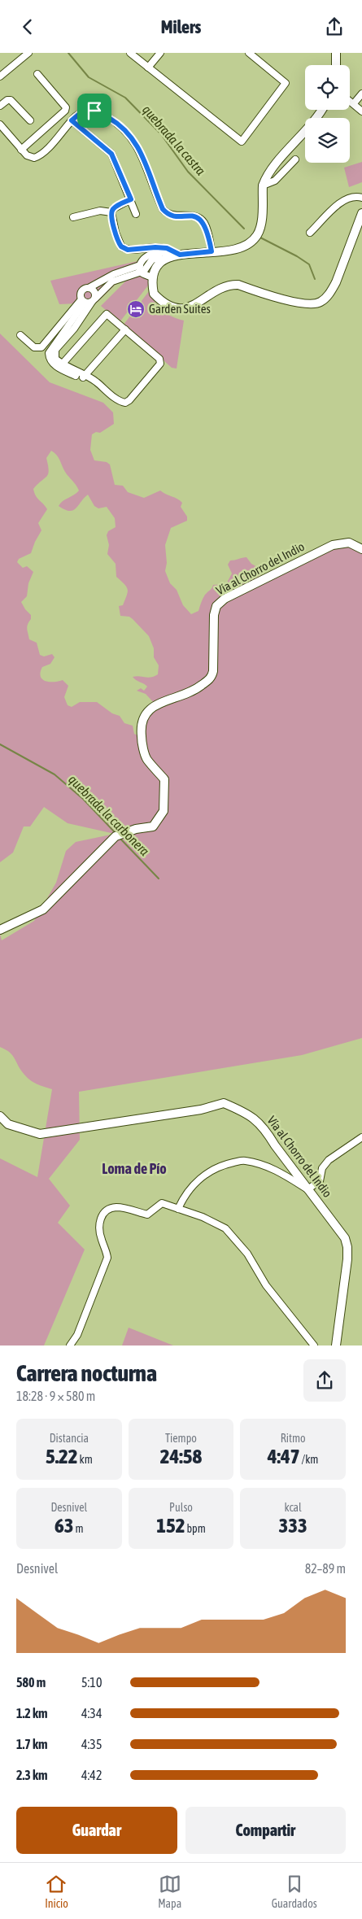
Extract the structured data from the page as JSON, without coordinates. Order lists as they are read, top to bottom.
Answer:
{
  "streets": {
    "street": ["Vía al Chorro del Indio"]
  },
  "districts": ["Loma de Pío"],
  "water": ["quebrada la castra", "quebrada la carbonera"],
  "places": {
    "hotel": ["Garden Suites"]
  },
  "page": {
    "header": "Milers",
    "heading": ["Carrera nocturna", "18:28 · 9 × 580 m"],
    "stats": [
      ["Distancia", "5.22 km"],
      ["Tiempo", "24:58"],
      ["Ritmo", "4:47 /km"],
      ["Desnivel", "63 m"],
      ["Pulso", "152 bpm"],
      ["kcal", "333"]
    ],
    "chart": ["Desnivel", "82–89 m"],
    "list": [
      {
        "name": "580 m",
        "note": "5:10"
      },
      {
        "name": "1.2 km",
        "note": "4:34"
      },
      {
        "name": "1.7 km",
        "note": "4:35"
      },
      {
        "name": "2.3 km",
        "note": "4:42"
      }
    ],
    "buttons": ["Guardar", "Compartir"],
    "tabs": ["Inicio", "Mapa", "Guardados"]
  }
}
